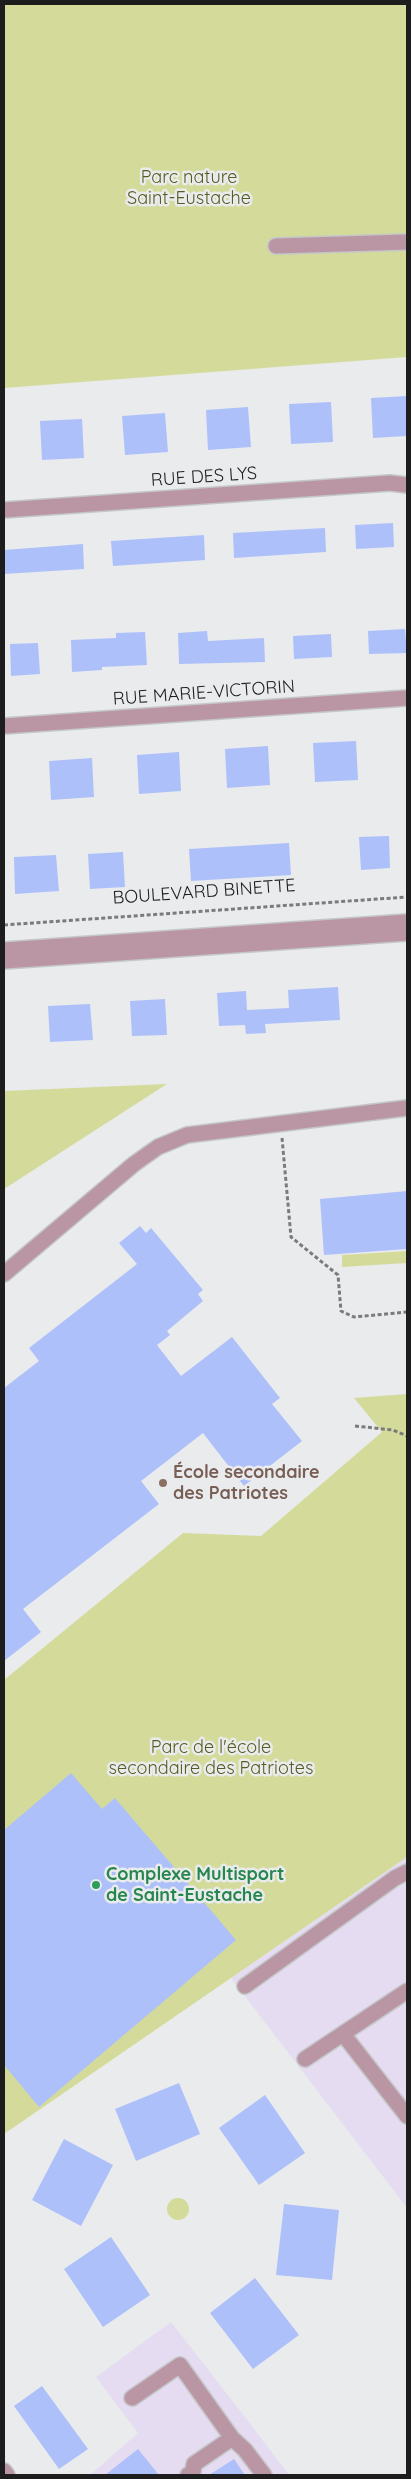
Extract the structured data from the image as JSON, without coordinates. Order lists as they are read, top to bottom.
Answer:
{
  "streets": {
    "street": ["RUE DES LYS", "RUE MARIE-VICTORIN"],
    "path": ["BOULEVARD BINETTE"]
  },
  "parks": ["Parc nature Saint-Eustache", "Parc de l'école secondaire des Patriotes"],
  "places": ["École secondaire des Patriotes", "Complexe Multisport de Saint-Eustache"]
}
